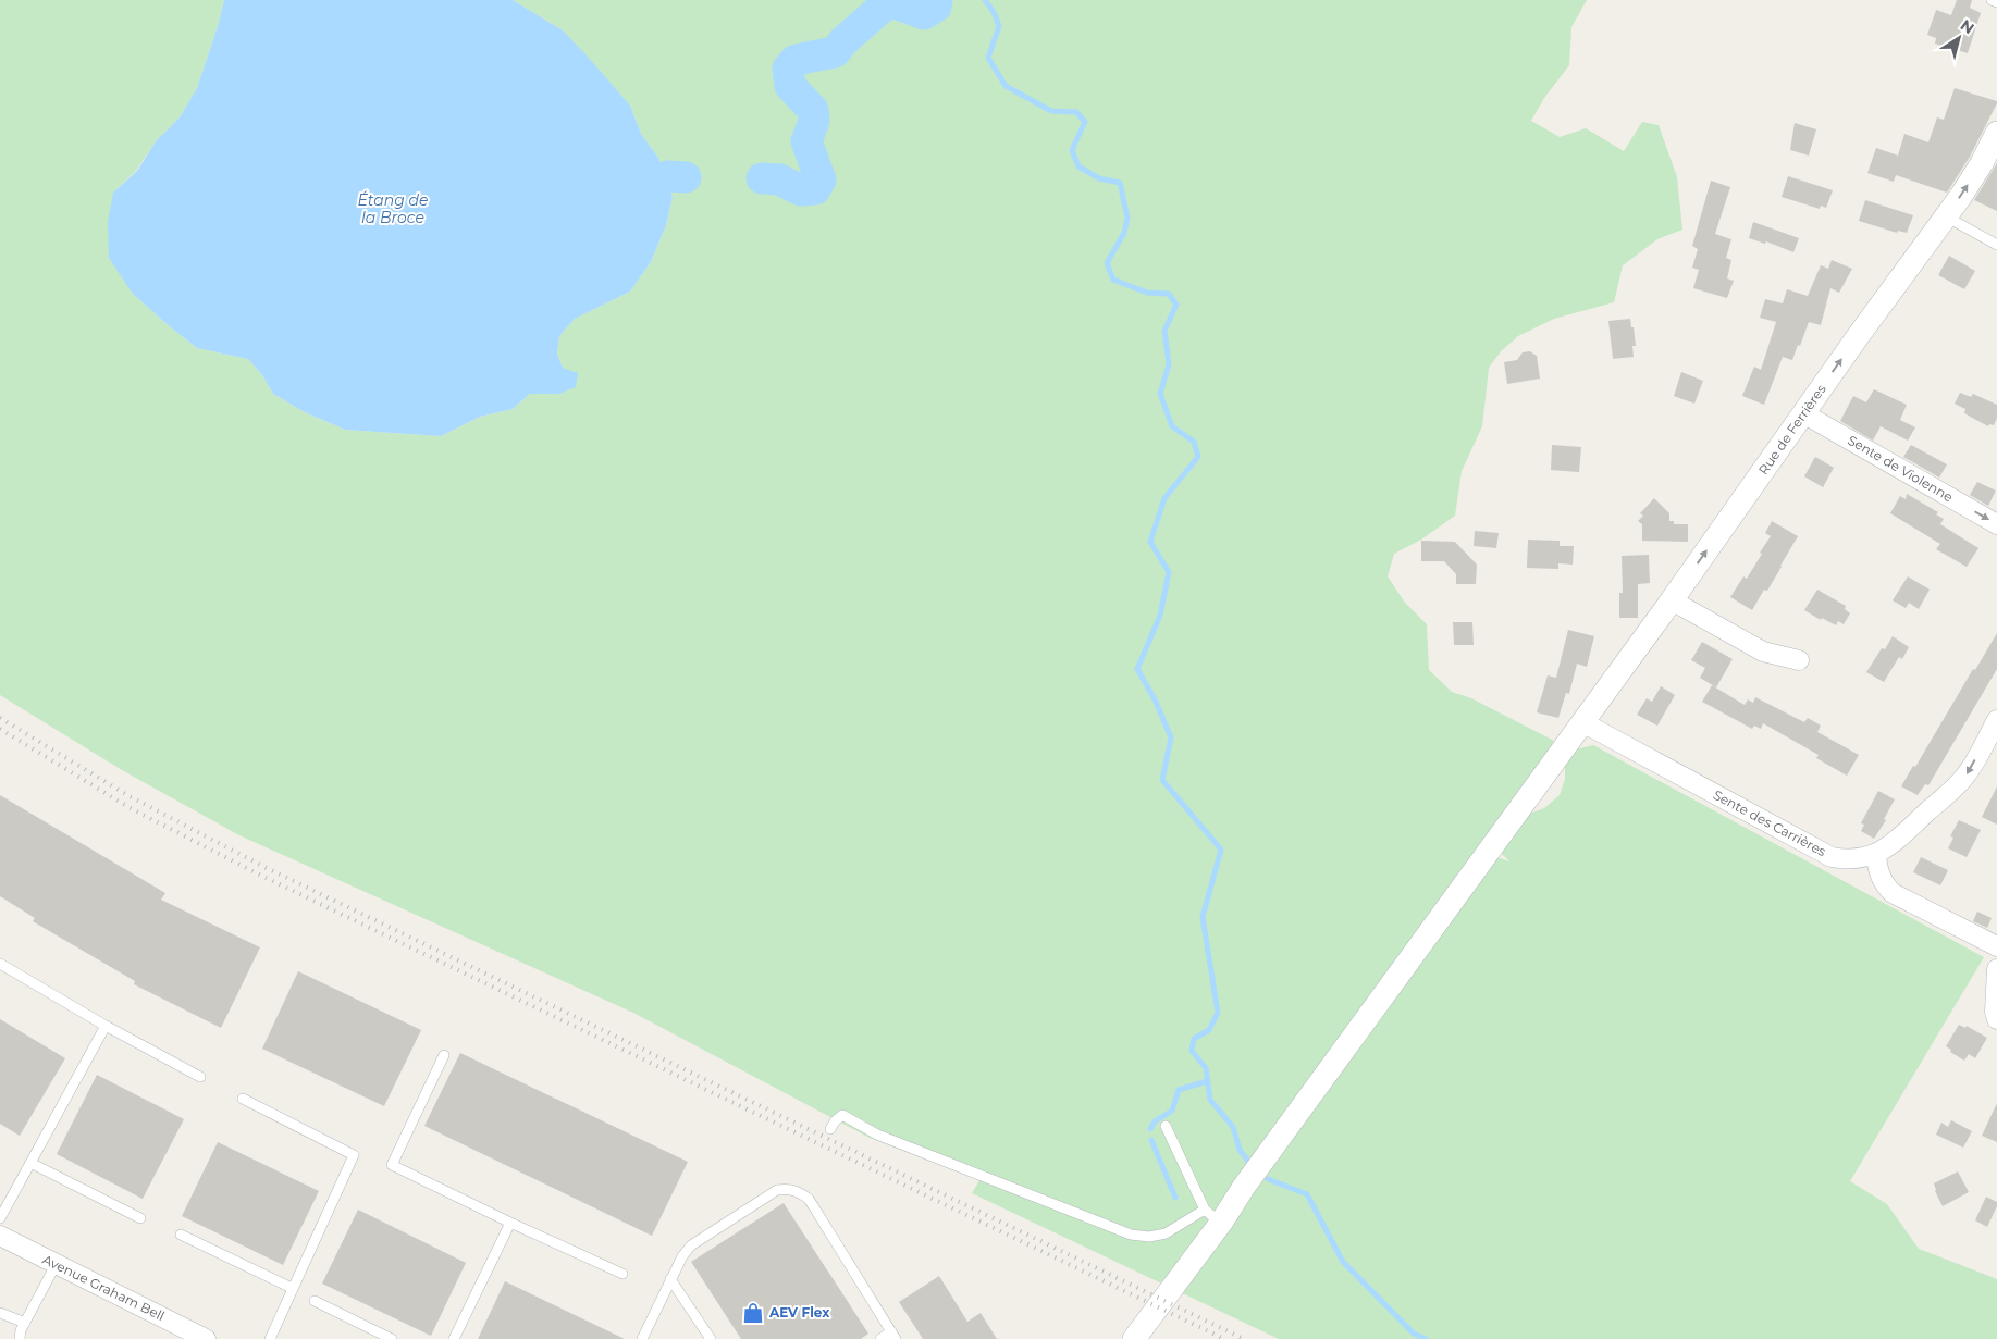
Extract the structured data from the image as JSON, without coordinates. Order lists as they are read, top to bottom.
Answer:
{
  "streets": {
    "street": [
      "Rue de Ferrières",
      "Sente de Violenne",
      "Sente des Carrières",
      "Avenue Graham Bell"
    ]
  },
  "crossings": [
    ["Rue de Ferrières", "Sente de Violenne"],
    ["Rue de Ferrières", "Sente des Carrières"]
  ],
  "one_way": ["Rue de Ferrières", "Sente de Violenne"],
  "water": ["Étang de la Broce"],
  "places": {
    "shop": ["AEV Flex"]
  },
  "north": "top right"
}
